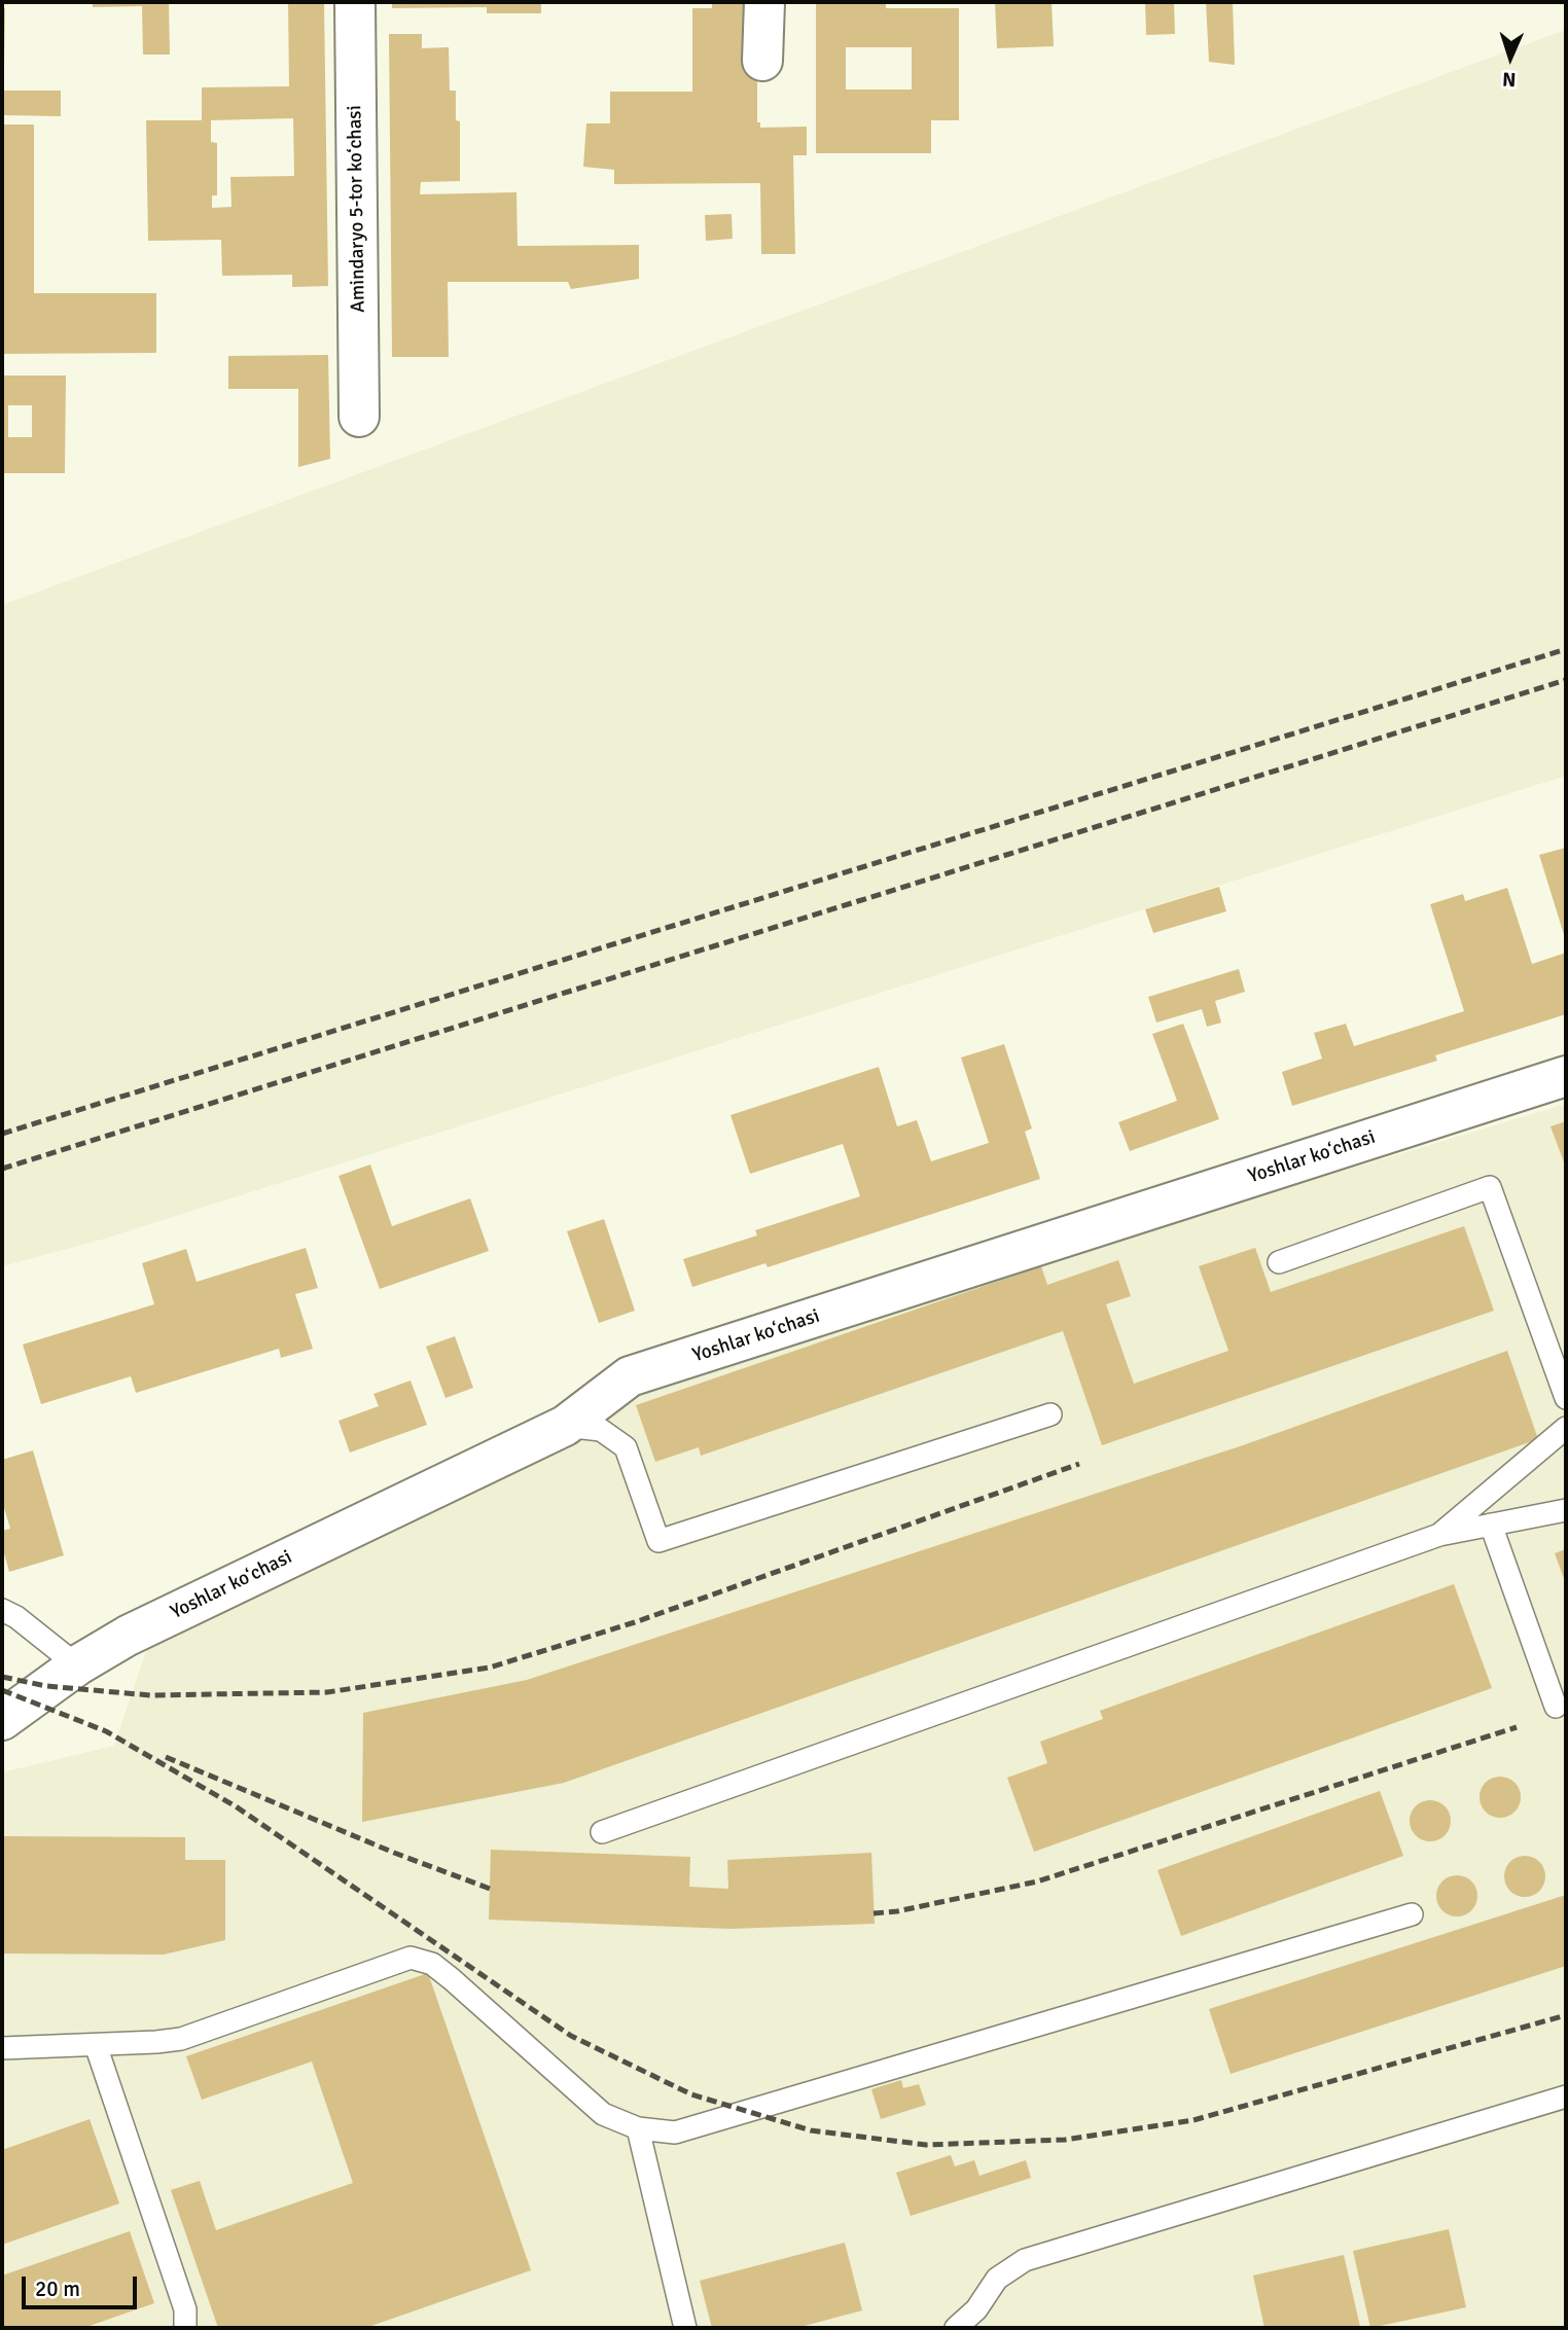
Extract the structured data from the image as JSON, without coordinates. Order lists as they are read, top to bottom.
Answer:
{
  "streets": {
    "street": ["Amindaryo 5-tor koʻchasi", "Yoshlar koʻchasi"]
  },
  "scale_bar": "20 m",
  "north": "bottom"
}
